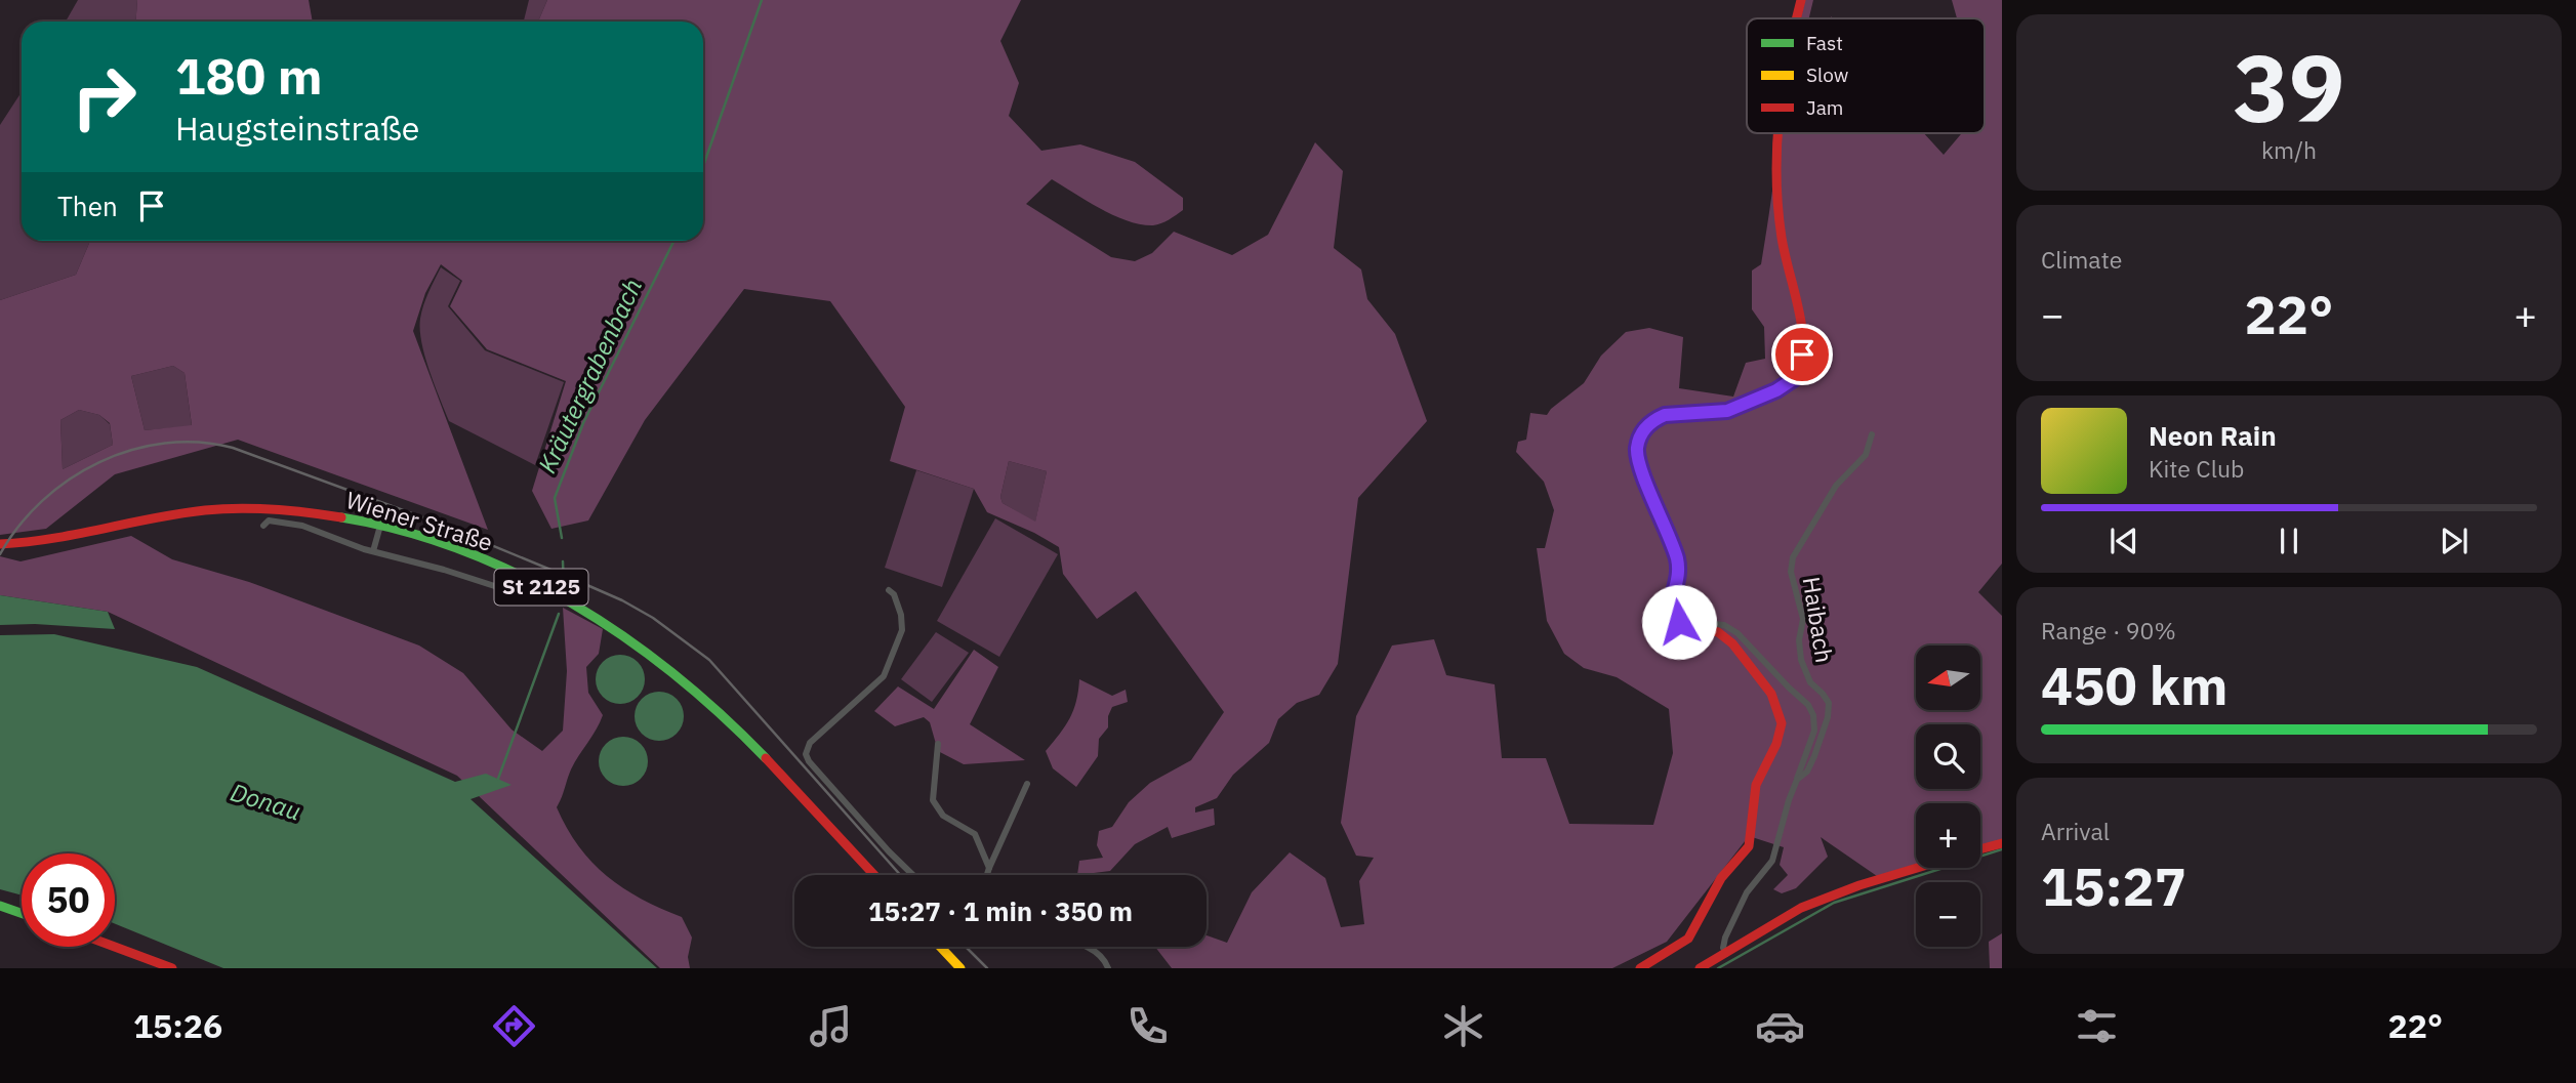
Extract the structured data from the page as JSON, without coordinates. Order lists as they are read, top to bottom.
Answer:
{
  "streets": {
    "main road": ["Wiener Straße", "St 2125"],
    "street": ["Haibach"]
  },
  "water": ["Kräutergrabenbach", "Donau"],
  "legend": ["Fast", "Slow", "Jam"],
  "north": "left",
  "page": {
    "tile": [
      ["39", "km/h"],
      "Climate",
      ["Range · 90%", "450 km"],
      ["Arrival", "15:27"]
    ],
    "turn": ["180 m", "Haugsteinstraße"],
    "then": "Then",
    "heat": ["−", "22°", "+"],
    "song": ["Neon Rain", "Kite Club"],
    "map_buttons": ["+", "−"],
    "limit": "50",
    "trip": "15:27 · 1 min · 350 m",
    "tabs": ["15:26", "22°"]
  }
}
